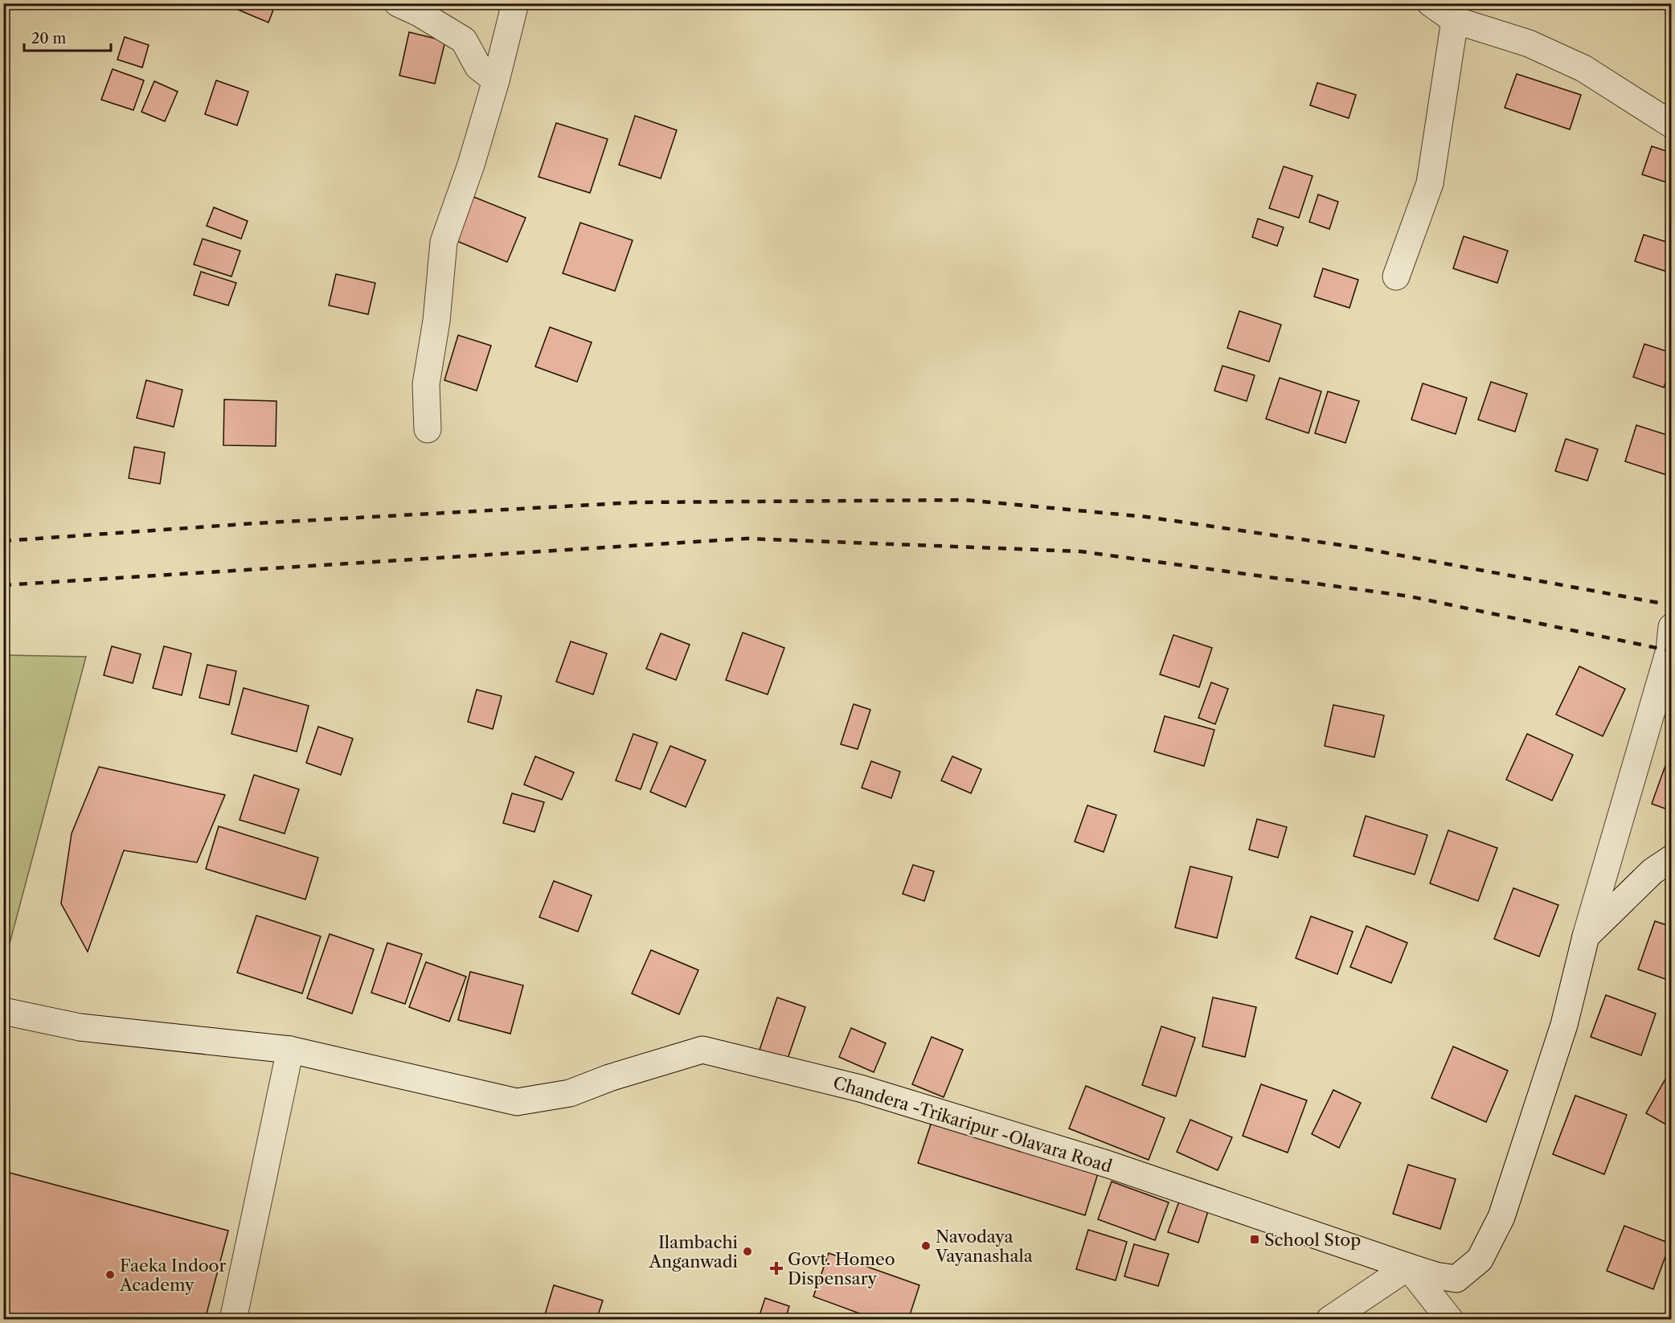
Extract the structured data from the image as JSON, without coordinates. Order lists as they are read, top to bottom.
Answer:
{
  "streets": {
    "main road": ["Chandera -Trikaripur -Olavara Road"]
  },
  "places": {
    "transit": ["School Stop"],
    "other": ["Navodaya Vayanashala", "Ilambachi Anganwadi", "Faeka Indoor Academy"],
    "health": ["Govt. Homeo Dispensary"]
  },
  "scale_bar": "20 m"
}
